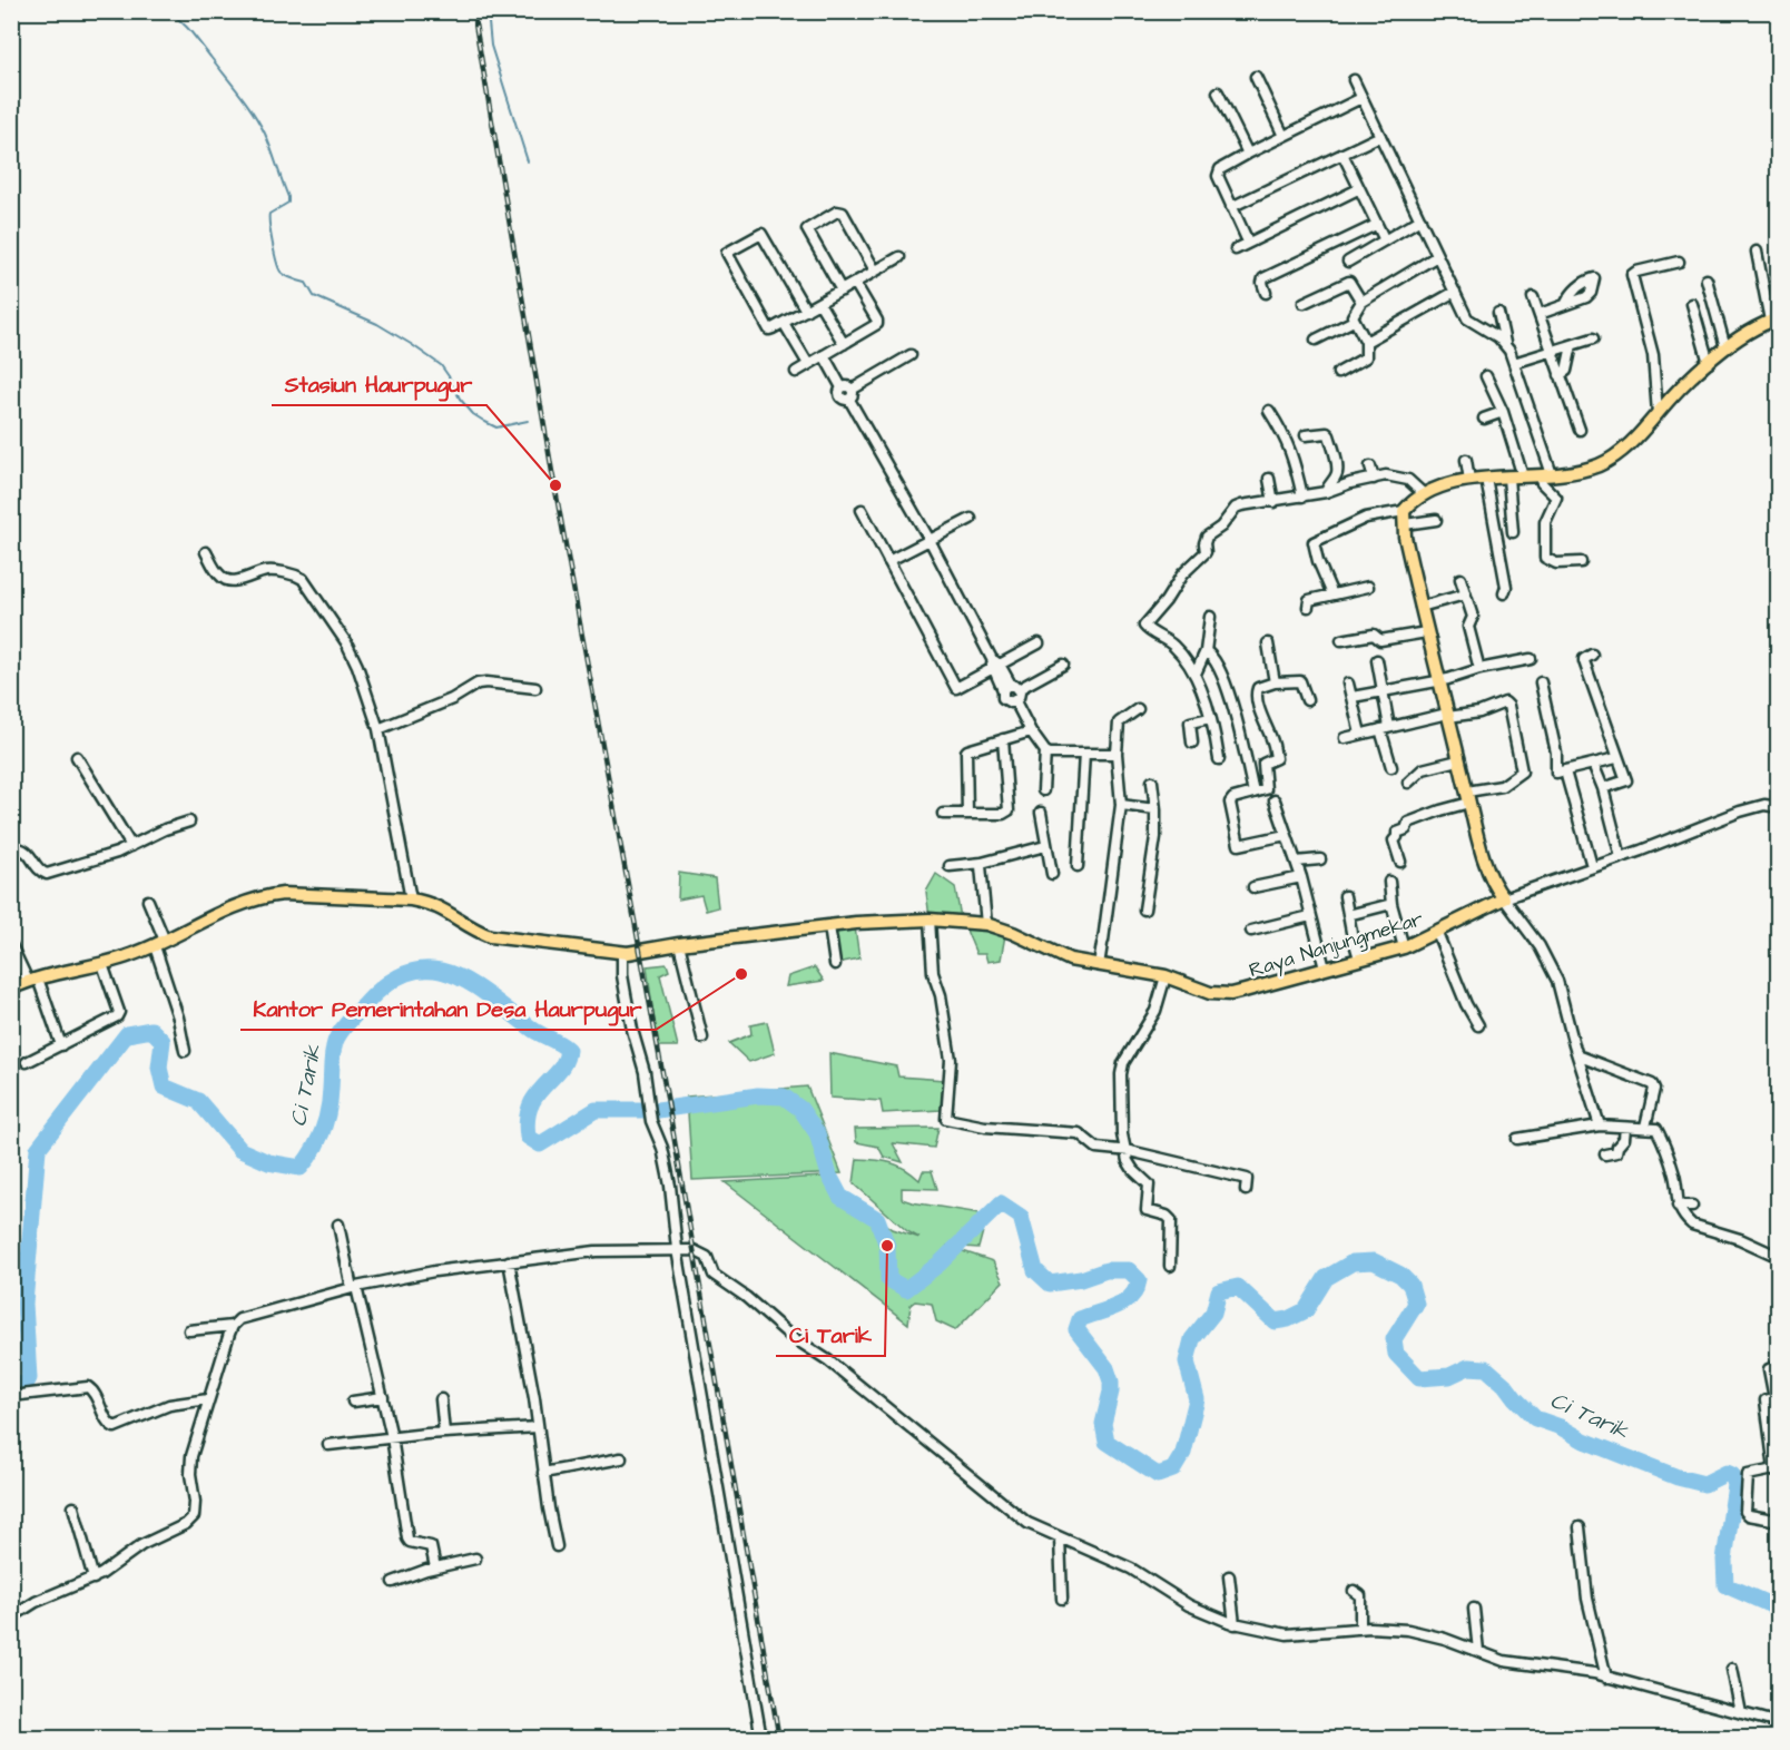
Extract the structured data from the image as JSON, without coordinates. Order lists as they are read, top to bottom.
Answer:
{
  "streets": {
    "main road": ["Raya Nanjungmekar"]
  },
  "water": ["Ci Tarik"],
  "places": ["Stasiun Haurpugur", "Kantor Pemerintahan Desa Haurpugur", "Ci Tarik"]
}
